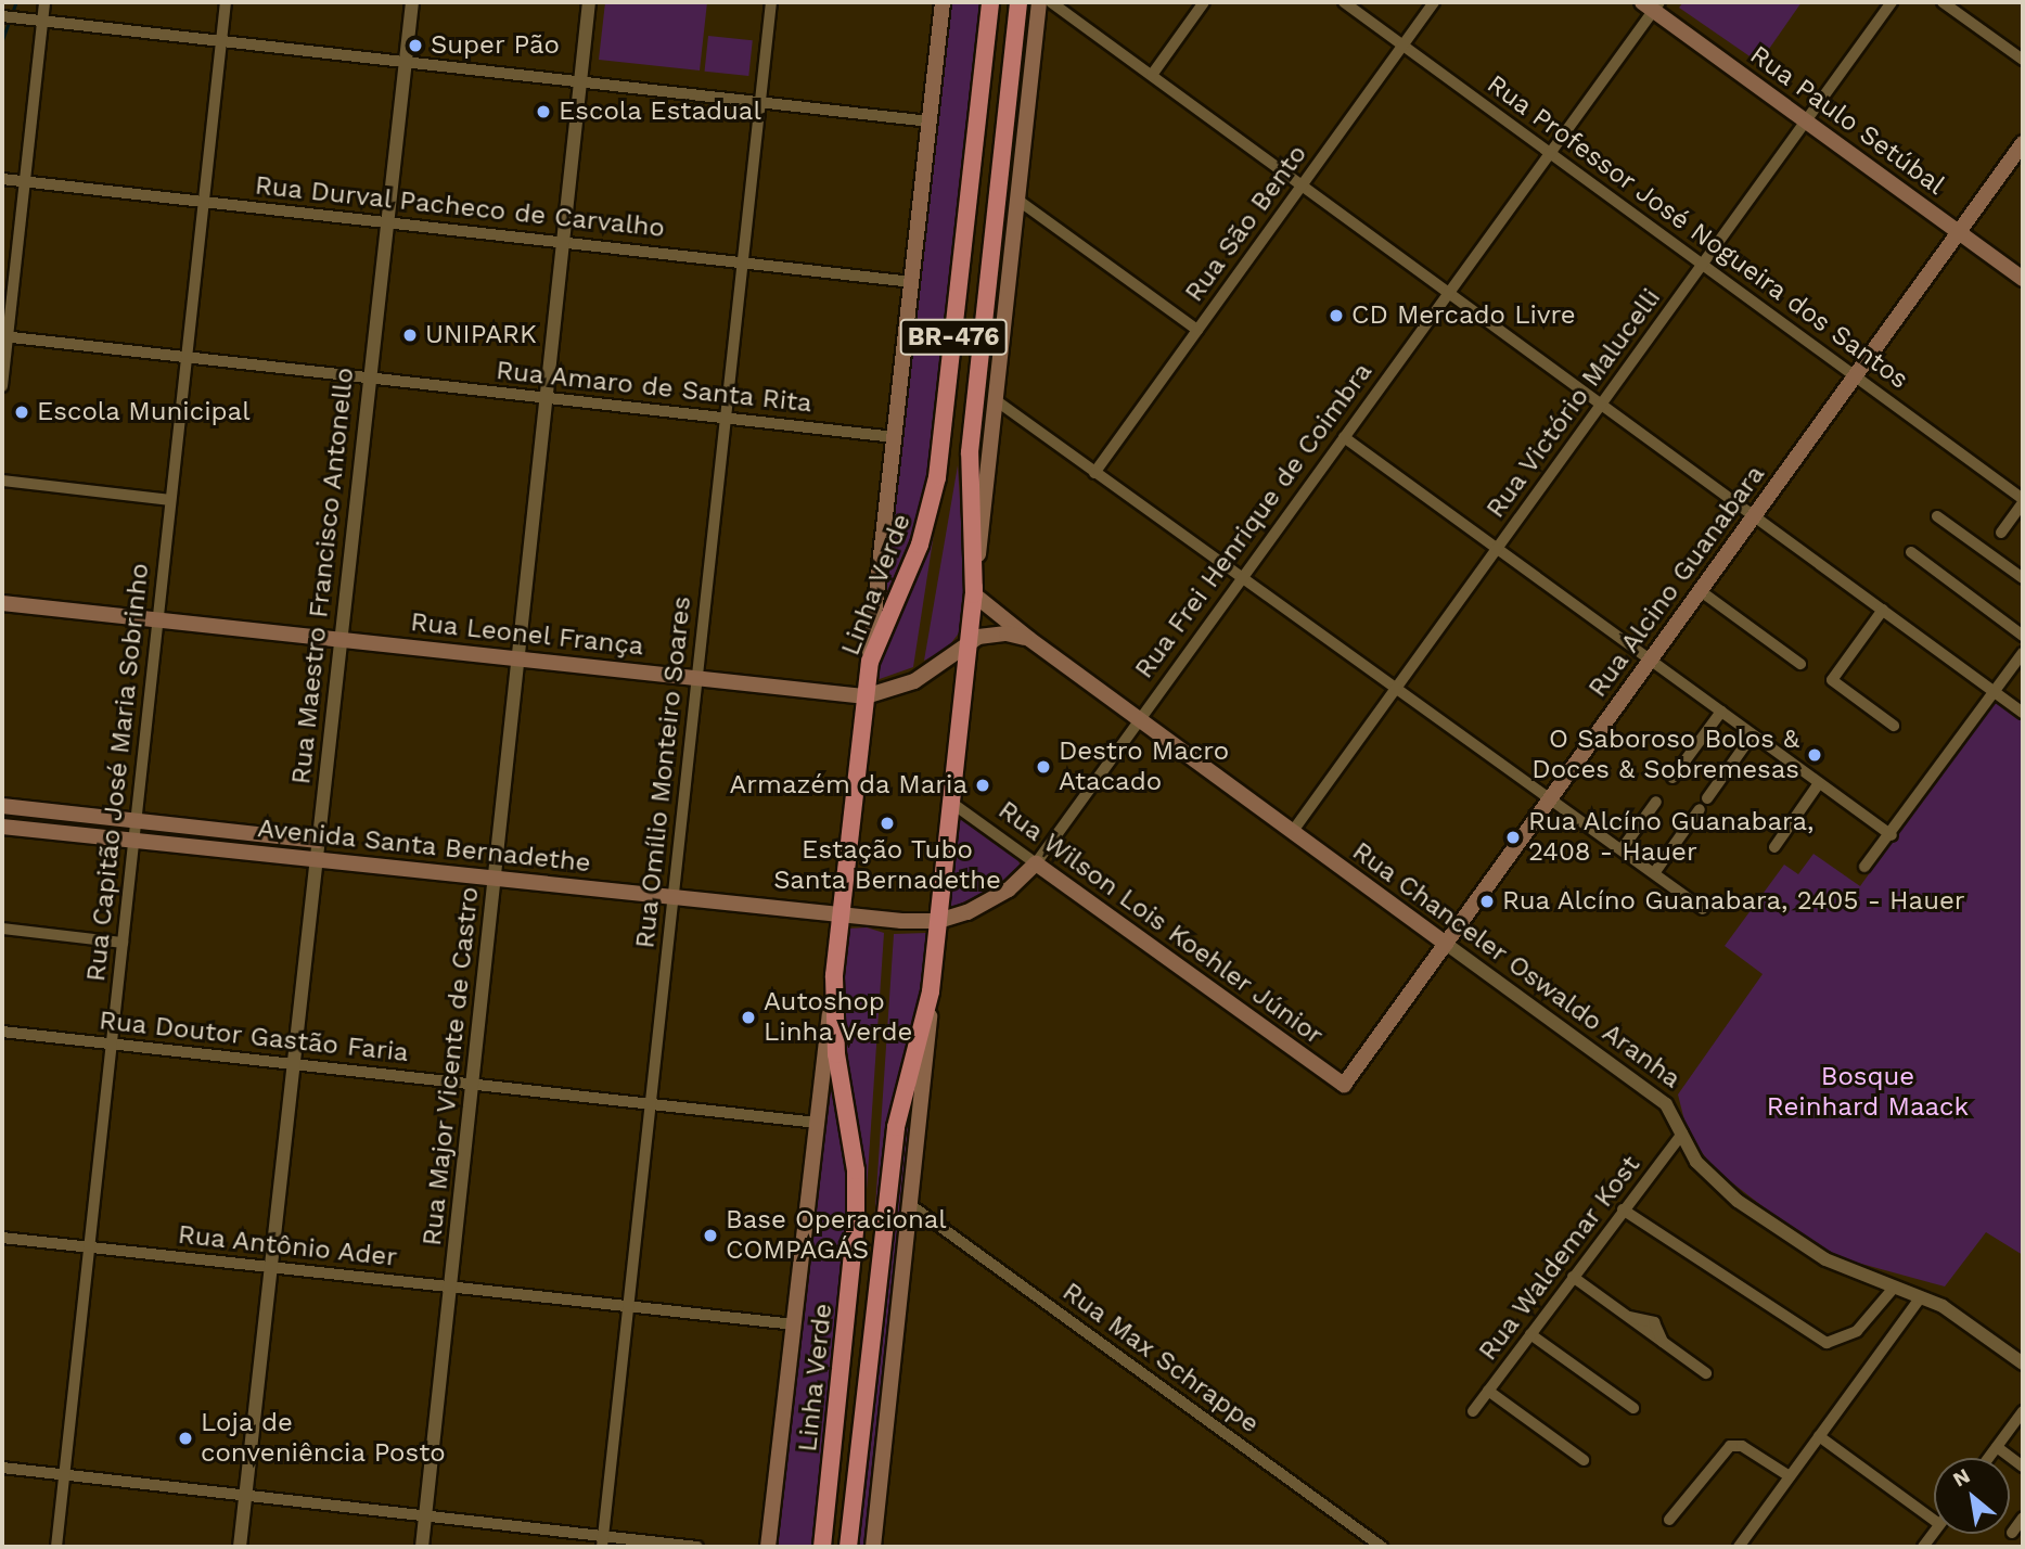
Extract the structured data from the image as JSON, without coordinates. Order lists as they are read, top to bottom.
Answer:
{
  "streets": {
    "highway": ["BR-476", "Linha Verde"],
    "main road": [
      "Rua Paulo Setúbal",
      "Rua Frei Henrique de Coimbra",
      "Rua Alcino Guanabara",
      "Rua Leonel França",
      "Avenida Santa Bernadethe",
      "Rua Wilson Lois Koehler Júnior",
      "Rua Chanceler Oswaldo Aranha"
    ],
    "street": [
      "Rua Durval Pacheco de Carvalho",
      "Rua São Bento",
      "Rua Professor José Nogueira dos Santos",
      "Rua Amaro de Santa Rita",
      "Rua Victório Malucelli",
      "Rua Maestro Francisco Antonello",
      "Rua Capitão José Maria Sobrinho",
      "Rua Omílio Monteiro Soares",
      "Rua Doutor Gastão Faria",
      "Rua Major Vicente de Castro",
      "Rua Antônio Ader",
      "Rua Waldemar Kost",
      "Rua Max Schrappe"
    ]
  },
  "crossings": [
    ["Rua Paulo Setúbal", "Rua Victório Malucelli"],
    ["Rua Paulo Setúbal", "Rua Frei Henrique de Coimbra"],
    ["Rua Paulo Setúbal", "Rua Alcino Guanabara"],
    ["Rua Durval Pacheco de Carvalho", "Rua Maestro Francisco Antonello"],
    ["Rua Durval Pacheco de Carvalho", "Rua Capitão José Maria Sobrinho"],
    ["Rua Durval Pacheco de Carvalho", "Rua Omílio Monteiro Soares"],
    ["Rua Durval Pacheco de Carvalho", "Rua Major Vicente de Castro"],
    ["Rua São Bento", "Rua Professor José Nogueira dos Santos"],
    ["Rua Professor José Nogueira dos Santos", "Rua Victório Malucelli"],
    ["Rua Professor José Nogueira dos Santos", "Rua Frei Henrique de Coimbra"],
    ["Rua Professor José Nogueira dos Santos", "Rua Alcino Guanabara"],
    ["Rua Amaro de Santa Rita", "Rua Maestro Francisco Antonello"],
    ["Rua Amaro de Santa Rita", "Rua Capitão José Maria Sobrinho"],
    ["Rua Amaro de Santa Rita", "Rua Omílio Monteiro Soares"],
    ["Rua Amaro de Santa Rita", "Rua Major Vicente de Castro"],
    ["Rua Victório Malucelli", "Rua Chanceler Oswaldo Aranha"],
    ["Rua Frei Henrique de Coimbra", "Linha Verde"],
    ["Rua Frei Henrique de Coimbra", "Avenida Santa Bernadethe"],
    ["Rua Frei Henrique de Coimbra", "Rua Wilson Lois Koehler Júnior"],
    ["Rua Frei Henrique de Coimbra", "Rua Chanceler Oswaldo Aranha"],
    ["Rua Maestro Francisco Antonello", "Rua Leonel França"],
    ["Rua Maestro Francisco Antonello", "Avenida Santa Bernadethe"],
    ["Rua Maestro Francisco Antonello", "Rua Doutor Gastão Faria"],
    ["Rua Maestro Francisco Antonello", "Rua Antônio Ader"],
    ["Rua Alcino Guanabara", "Rua Wilson Lois Koehler Júnior"],
    ["Rua Alcino Guanabara", "Rua Chanceler Oswaldo Aranha"],
    ["Linha Verde", "Rua Leonel França"],
    ["Linha Verde", "Avenida Santa Bernadethe"],
    ["Linha Verde", "Rua Wilson Lois Koehler Júnior"],
    ["Linha Verde", "Rua Chanceler Oswaldo Aranha"],
    ["Rua Leonel França", "Rua Capitão José Maria Sobrinho"],
    ["Rua Leonel França", "Rua Omílio Monteiro Soares"],
    ["Rua Leonel França", "Rua Chanceler Oswaldo Aranha"],
    ["Rua Leonel França", "Rua Major Vicente de Castro"],
    ["Rua Capitão José Maria Sobrinho", "Avenida Santa Bernadethe"],
    ["Rua Capitão José Maria Sobrinho", "Rua Doutor Gastão Faria"],
    ["Rua Capitão José Maria Sobrinho", "Rua Antônio Ader"],
    ["Rua Omílio Monteiro Soares", "Avenida Santa Bernadethe"],
    ["Rua Omílio Monteiro Soares", "Rua Doutor Gastão Faria"],
    ["Rua Omílio Monteiro Soares", "Rua Antônio Ader"],
    ["Avenida Santa Bernadethe", "Rua Major Vicente de Castro"],
    ["Rua Chanceler Oswaldo Aranha", "Rua Waldemar Kost"],
    ["Rua Doutor Gastão Faria", "Rua Major Vicente de Castro"],
    ["Rua Major Vicente de Castro", "Rua Antônio Ader"]
  ],
  "parks": ["Bosque Reinhard Maack"],
  "places": [
    "Super Pão",
    "Escola Estadual",
    "CD Mercado Livre",
    "UNIPARK",
    "Escola Municipal",
    "O Saboroso Bolos & Doces & Sobremesas",
    "Destro Macro Atacado",
    "Armazém da Maria",
    "Estação Tubo Santa Bernadethe",
    "Rua Alcíno Guanabara, 2408 - Hauer",
    "Rua Alcíno Guanabara, 2405 - Hauer",
    "Autoshop Linha Verde",
    "Base Operacional COMPAGÁS",
    "Loja de conveniência Posto"
  ],
  "north": "top left"
}
